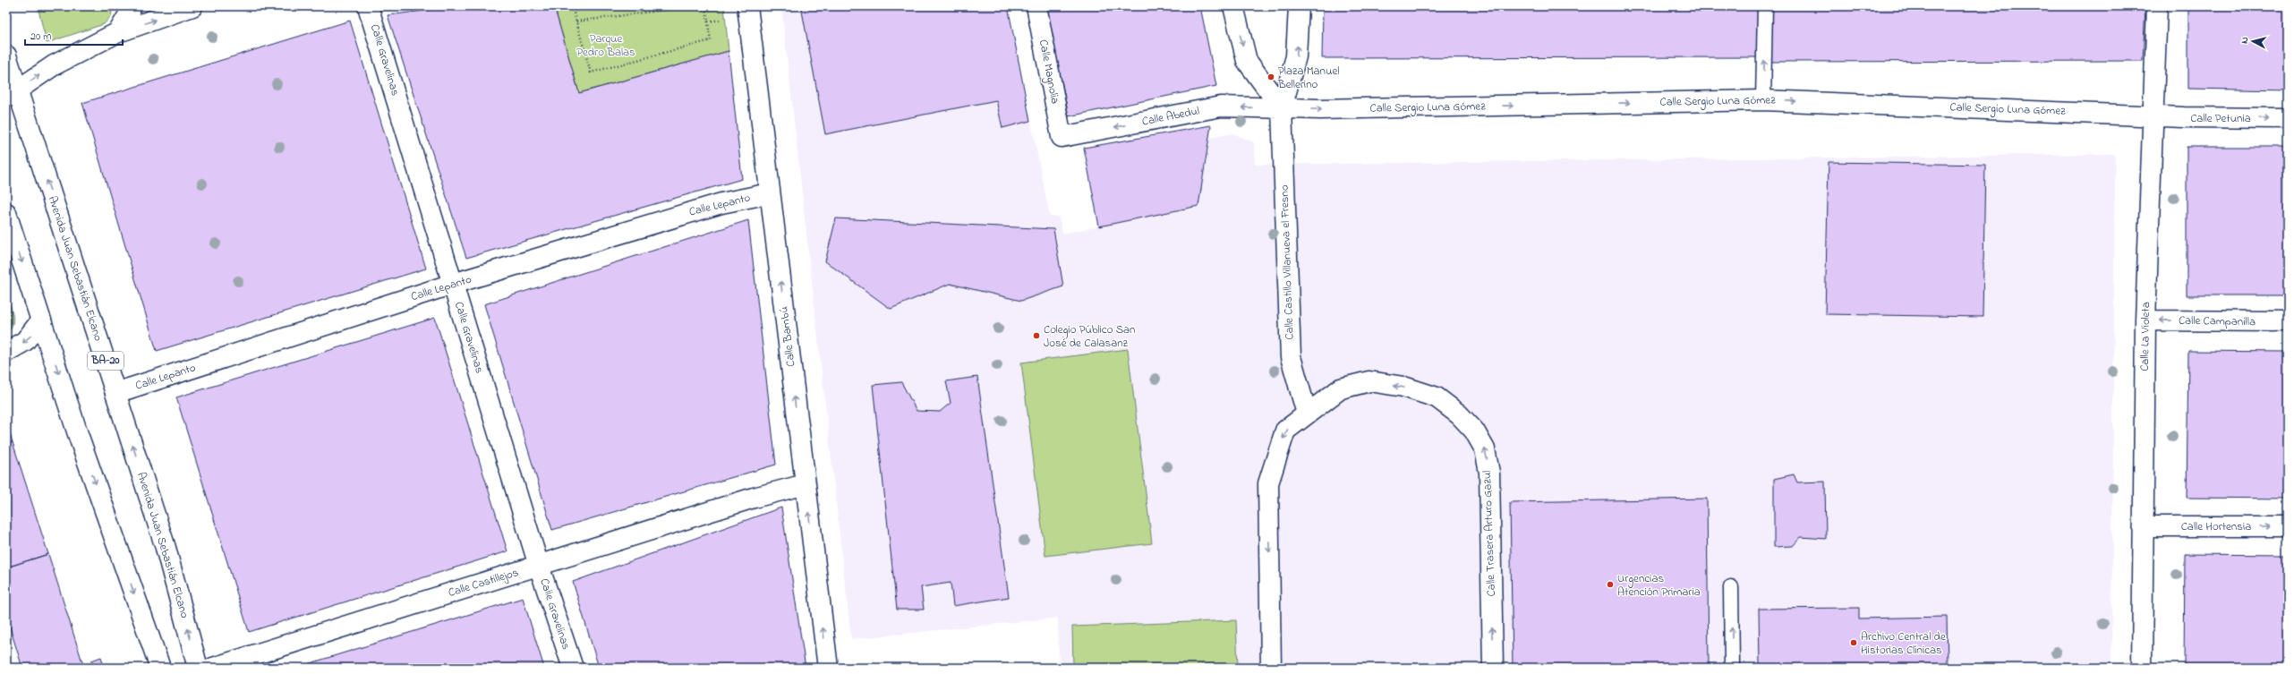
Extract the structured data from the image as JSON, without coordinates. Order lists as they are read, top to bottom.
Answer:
{
  "streets": {
    "main road": [
      "Calle Gravelinas",
      "Calle Magnolia",
      "Calle Sergio Luna Gómez",
      "Calle Abedul",
      "Calle Petunia",
      "Calle Lepanto",
      "Calle Castillo Villanueva el Fresno",
      "Avenida Juan Sebastián Elcano",
      "Calle Campanilla",
      "Calle Bambú",
      "Calle La Violeta",
      "BA-20",
      "Calle Hortensia",
      "Calle Trasera Arturo Gazul",
      "Calle Castillejos"
    ]
  },
  "crossings": [
    ["Calle Gravelinas", "Calle Lepanto"],
    ["Calle Gravelinas", "Calle Castillejos"],
    ["Calle Magnolia", "Calle Abedul"],
    ["Calle Sergio Luna Gómez", "Calle Abedul"],
    ["Calle Sergio Luna Gómez", "Calle Petunia"],
    ["Calle Sergio Luna Gómez", "Calle Castillo Villanueva el Fresno"],
    ["Calle Sergio Luna Gómez", "Calle La Violeta"],
    ["Calle Abedul", "Calle Castillo Villanueva el Fresno"],
    ["Calle Petunia", "Calle La Violeta"],
    ["Calle Lepanto", "Avenida Juan Sebastián Elcano"],
    ["Calle Lepanto", "Calle Bambú"],
    ["Calle Castillo Villanueva el Fresno", "Calle Trasera Arturo Gazul"],
    ["Calle Campanilla", "Calle La Violeta"],
    ["Calle Bambú", "Calle Castillejos"],
    ["Calle La Violeta", "Calle Hortensia"]
  ],
  "one_way": [
    "Calle Sergio Luna Gómez",
    "Calle Abedul",
    "Calle Petunia",
    "Calle Campanilla",
    "Calle Bambú",
    "Calle Hortensia"
  ],
  "parks": ["Parque Pedro Balas"],
  "places": [
    "Plaza Manuel Bellerino",
    "Colegio Público San José de Calasanz",
    "Urgencias Atención Primaria",
    "Archivo Central de Historias Clínicas"
  ],
  "scale_bar": "20 m",
  "north": "left"
}
